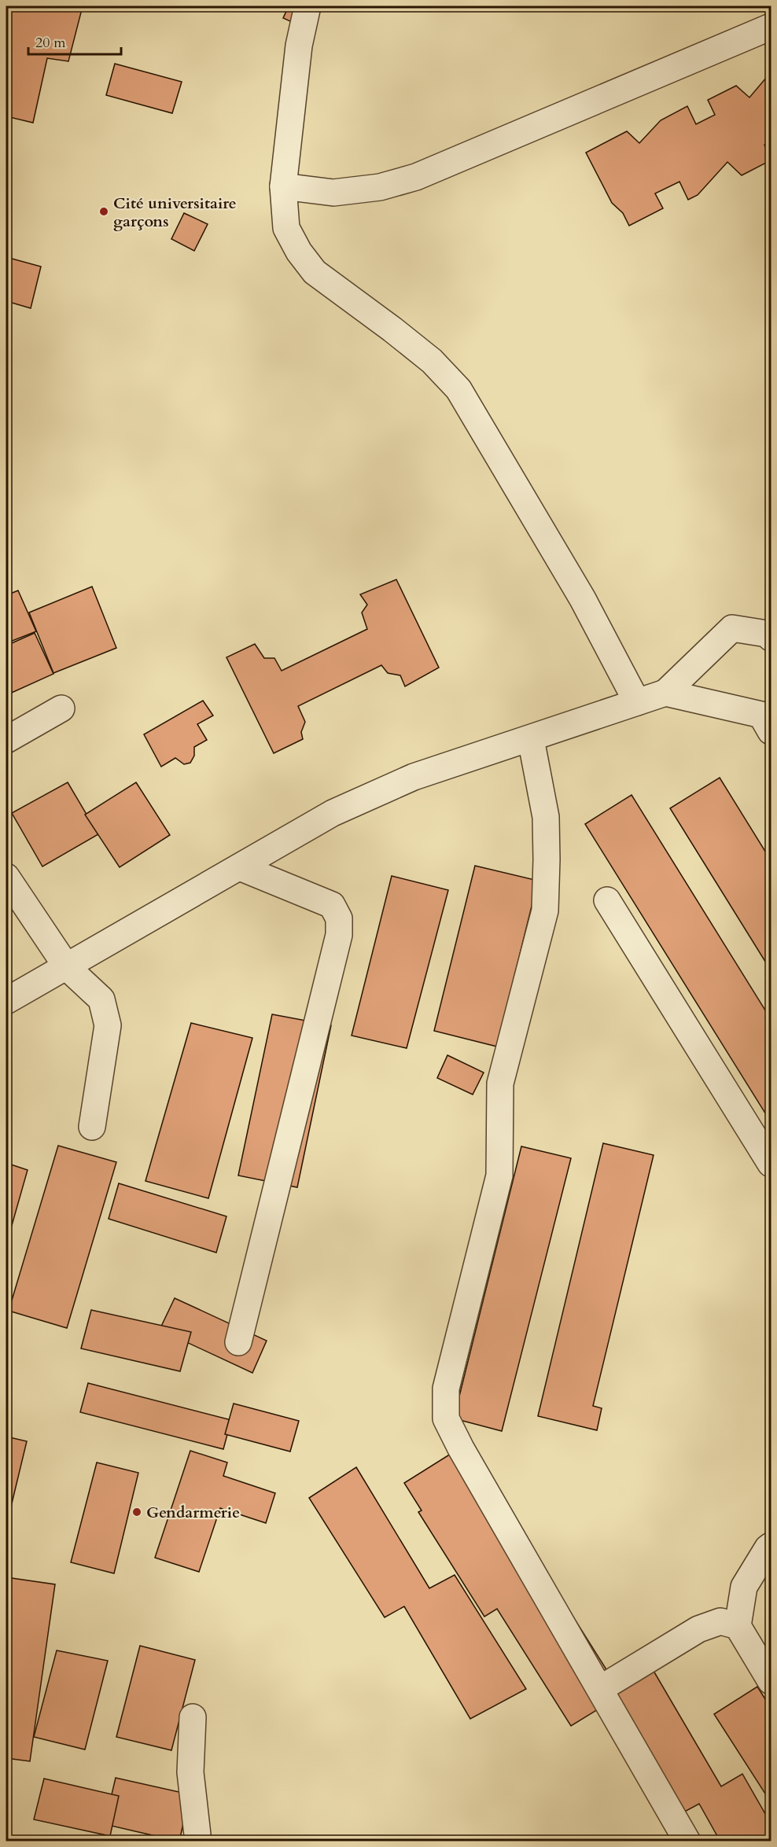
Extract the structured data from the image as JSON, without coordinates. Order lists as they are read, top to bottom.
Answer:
{
  "places": ["Cité universitaire garçons", "Gendarmerie"],
  "scale_bar": "20 m"
}
